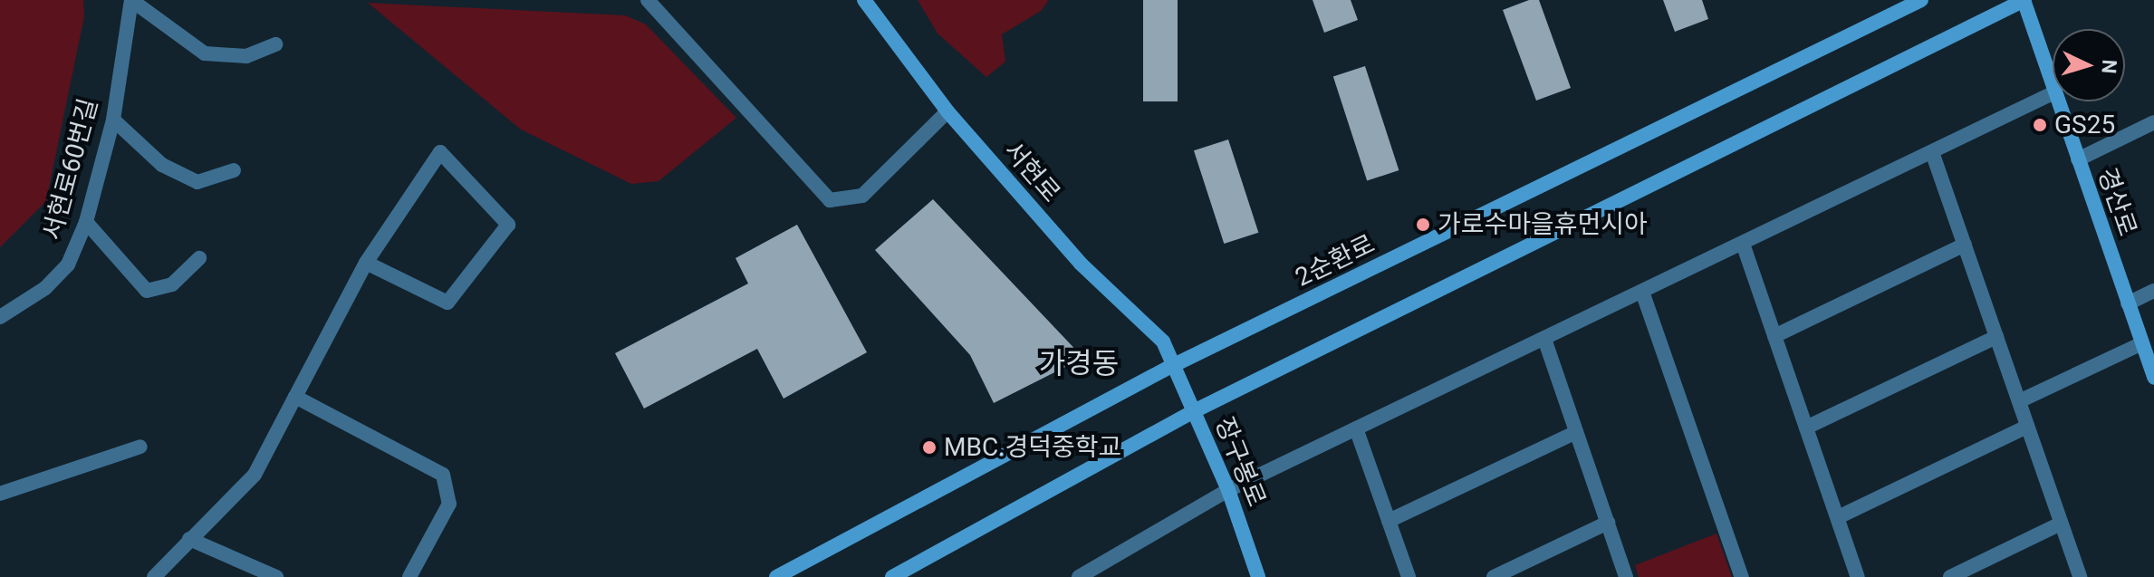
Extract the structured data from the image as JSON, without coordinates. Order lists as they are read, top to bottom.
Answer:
{
  "streets": {
    "street": [
      "서현로60번길",
      "서현로",
      "경산로",
      "2순환로",
      "장구봉로"
    ]
  },
  "crossings": [
    ["서현로", "2순환로"],
    ["서현로", "장구봉로"],
    ["2순환로", "장구봉로"]
  ],
  "districts": ["가경동"],
  "places": ["GS25", "가로수마을휴먼시아", "MBC.경덕중학교"],
  "north": "right"
}
